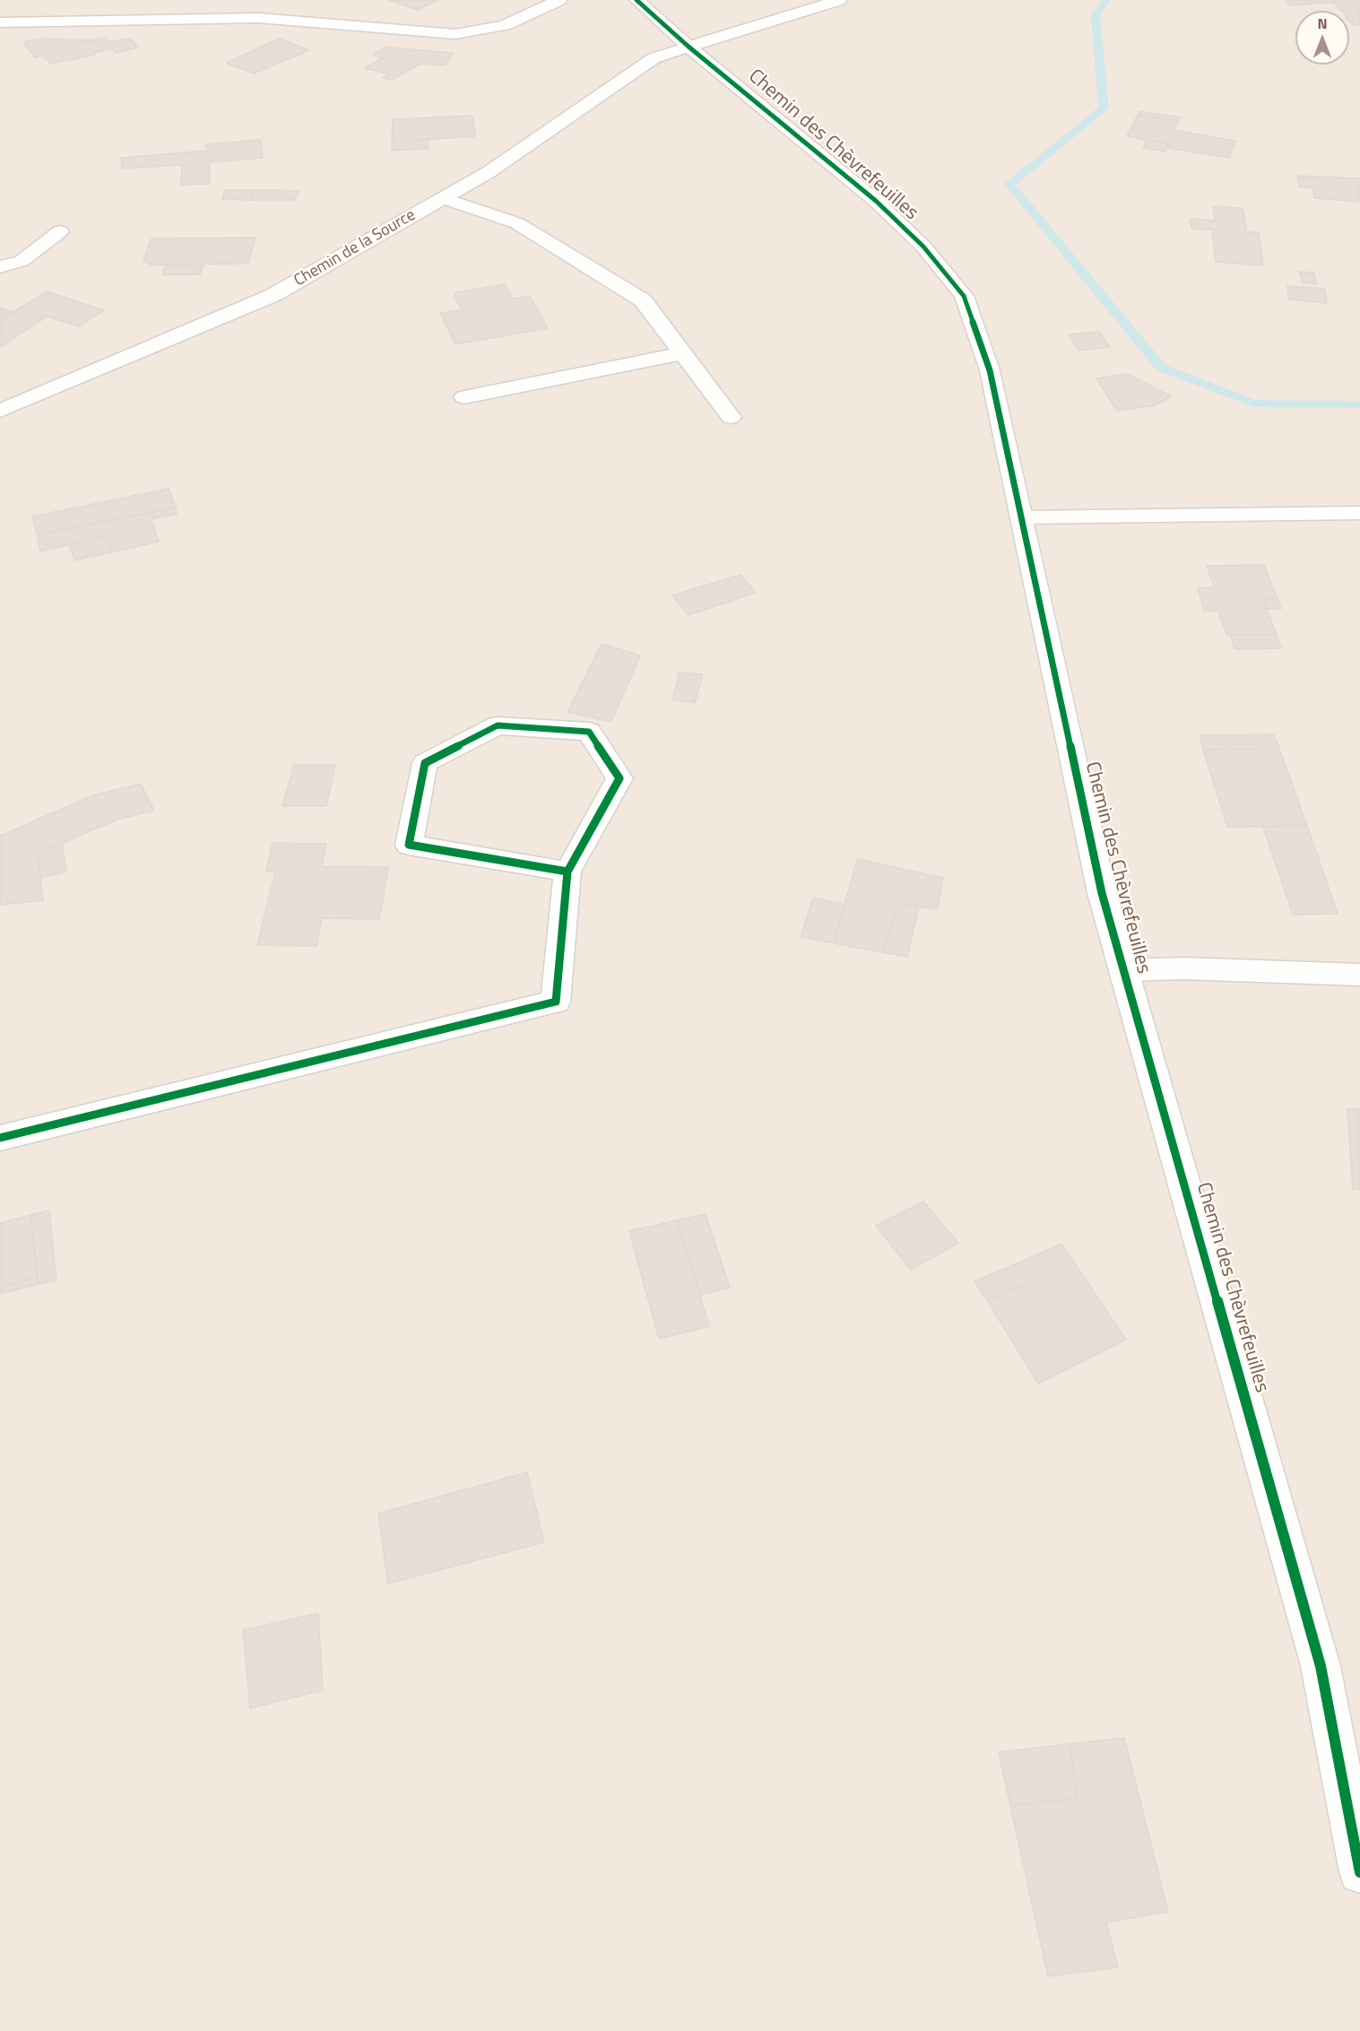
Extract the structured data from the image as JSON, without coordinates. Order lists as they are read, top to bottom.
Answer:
{
  "streets": {
    "street": ["Chemin des Chèvrefeuilles", "Chemin de la Source"]
  },
  "crossings": [
    ["Chemin des Chèvrefeuilles", "Chemin de la Source"]
  ],
  "north": "top"
}
